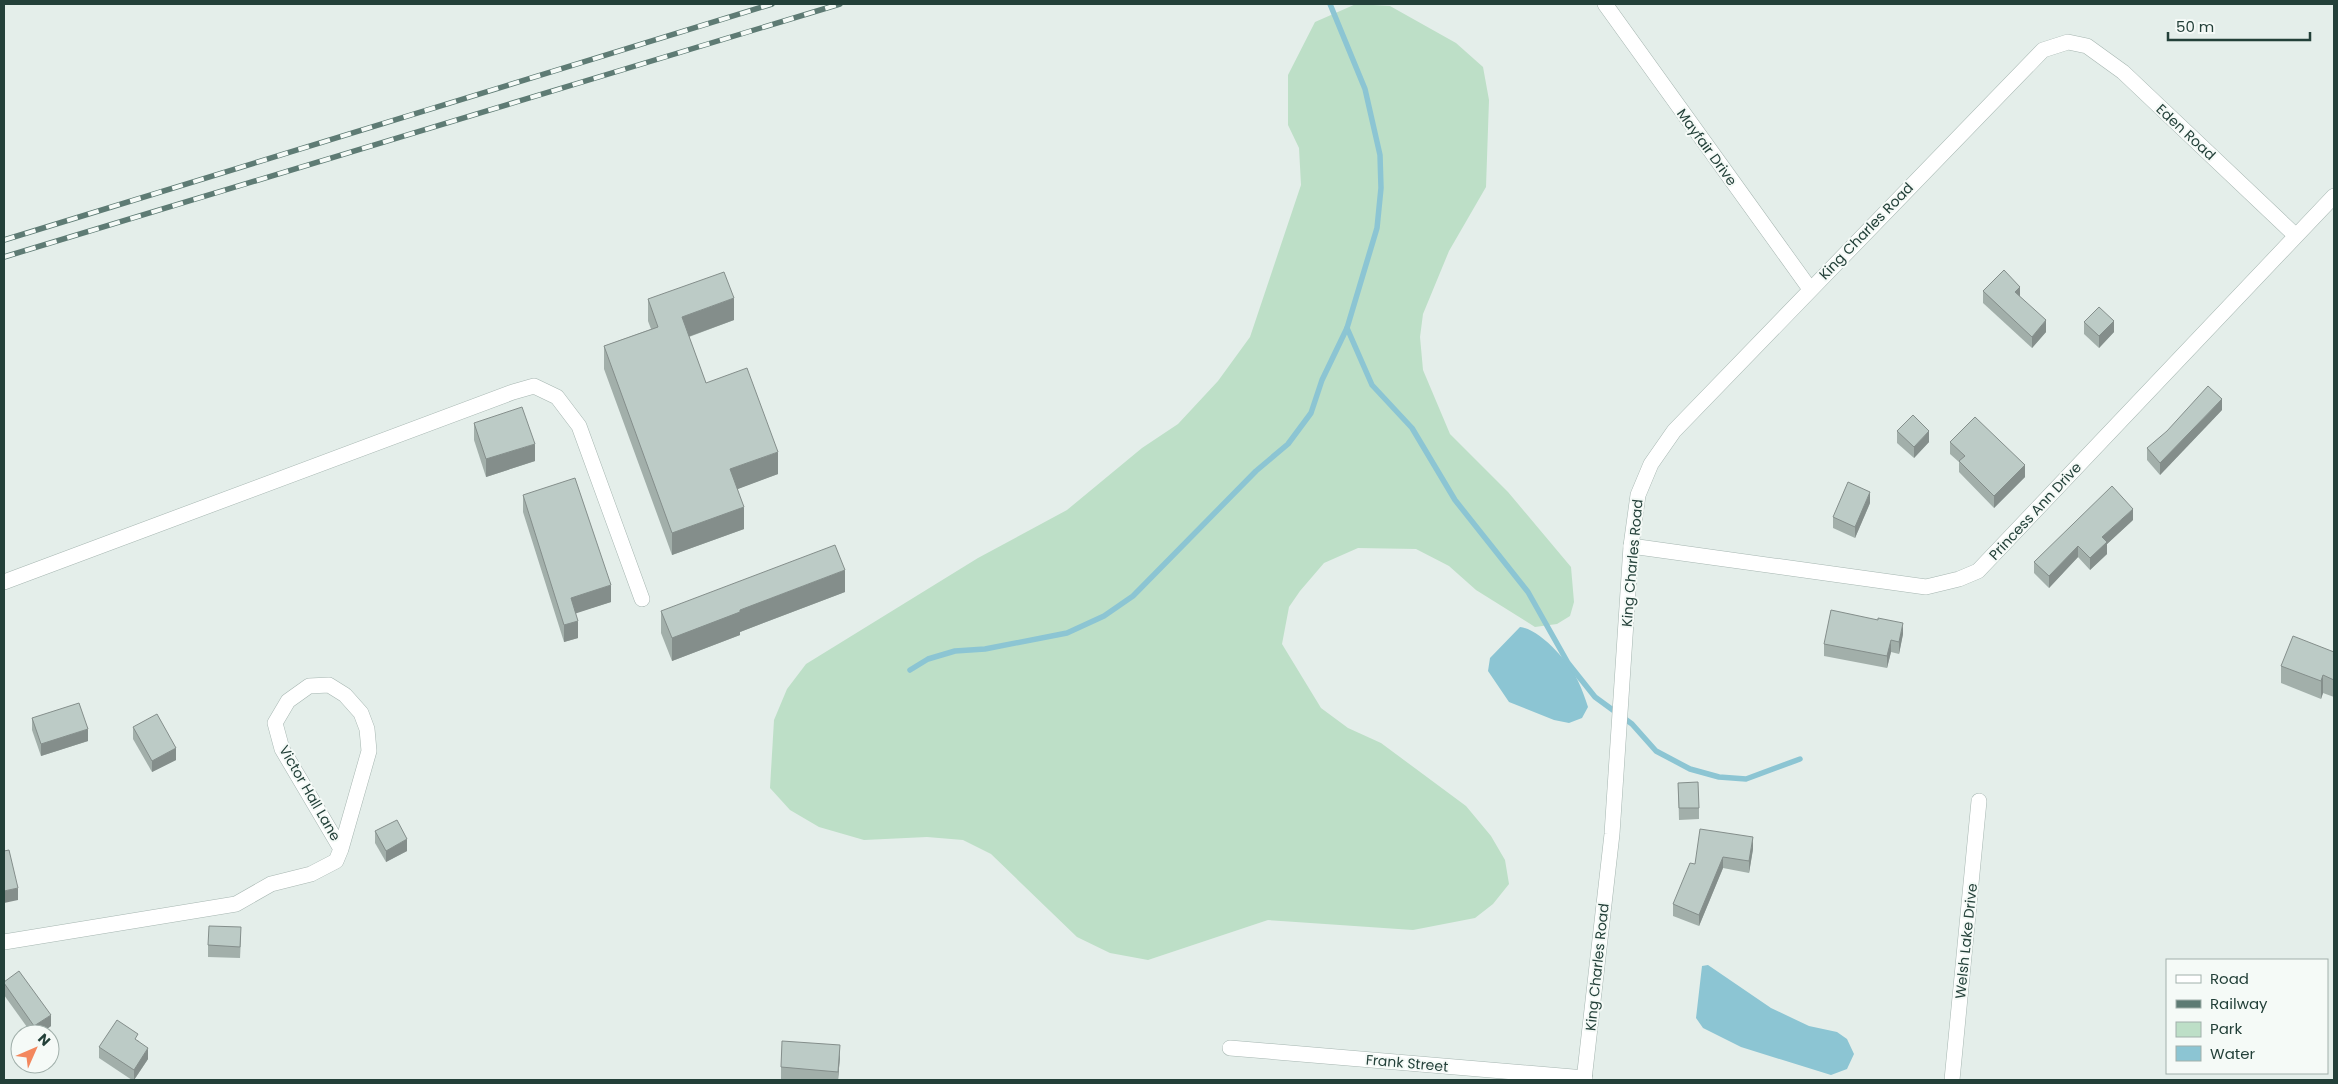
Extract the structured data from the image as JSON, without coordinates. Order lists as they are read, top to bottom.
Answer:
{
  "streets": {
    "street": [
      "Eden Road",
      "Mayfair Drive",
      "King Charles Road",
      "Princess Ann Drive",
      "Victor Hall Lane",
      "Welsh Lake Drive",
      "Frank Street"
    ]
  },
  "crossings": [
    ["Eden Road", "King Charles Road"],
    ["Eden Road", "Princess Ann Drive"],
    ["Mayfair Drive", "King Charles Road"],
    ["King Charles Road", "Princess Ann Drive"],
    ["King Charles Road", "Frank Street"]
  ],
  "legend": [
    "Road",
    "Railway",
    "Park",
    "Water"
  ],
  "scale_bar": "50 m",
  "north": "top right"
}
